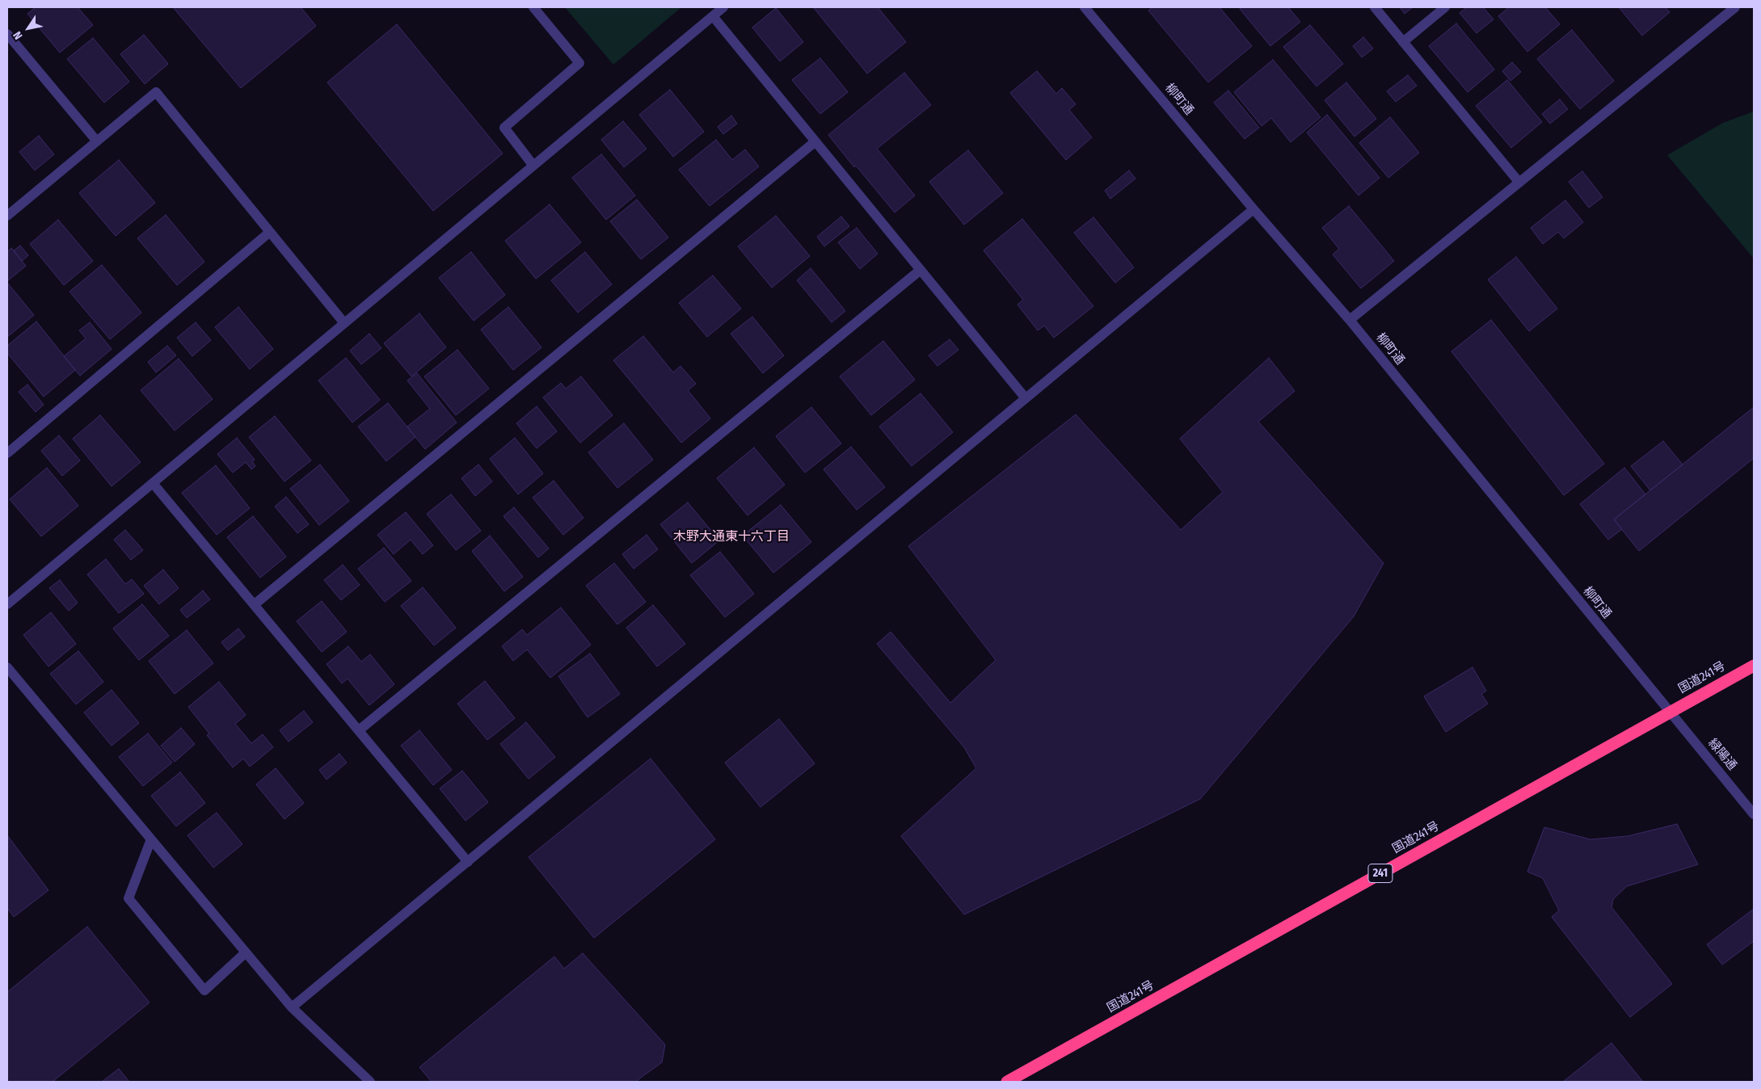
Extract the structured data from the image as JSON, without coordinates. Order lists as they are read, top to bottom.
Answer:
{
  "streets": {
    "highway": ["国道241号", "241"],
    "street": ["柳町通", "緑陽通"]
  },
  "crossings": [
    ["柳町通", "国道241号"],
    ["柳町通", "緑陽通"],
    ["国道241号", "緑陽通"]
  ],
  "districts": ["木野大通東十六丁目"],
  "north": "bottom left"
}
